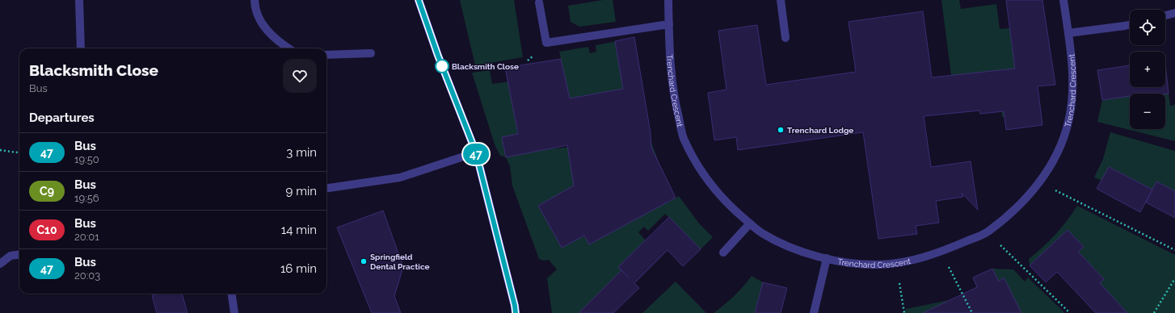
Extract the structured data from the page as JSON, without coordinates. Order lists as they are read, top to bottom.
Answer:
{
  "streets": {
    "street": ["Trenchard Crescent"]
  },
  "places": ["Blacksmith Close", "Trenchard Lodge", "Springfield Dental Practice"],
  "lines": ["bus line 47"],
  "page": {
    "on_map": "47",
    "map_buttons": ["+", "−"],
    "heading": [
      ["Blacksmith Close", "Bus"],
      "Departures"
    ],
    "list": [
      {
        "mark": "47",
        "name": "Bus",
        "note": "19:50",
        "value": "3 min"
      },
      {
        "mark": "C9",
        "name": "Bus",
        "note": "19:56",
        "value": "9 min"
      },
      {
        "mark": "C10",
        "name": "Bus",
        "note": "20:01",
        "value": "14 min"
      },
      {
        "mark": "47",
        "name": "Bus",
        "note": "20:03",
        "value": "16 min"
      }
    ]
  }
}
